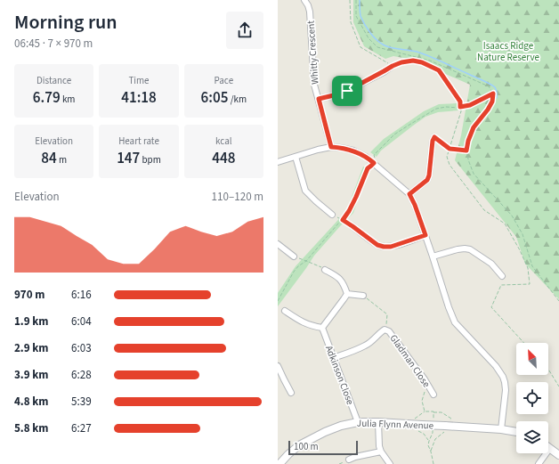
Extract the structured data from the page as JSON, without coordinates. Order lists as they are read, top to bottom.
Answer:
{
  "streets": {
    "street": [
      "Whitty Crescent",
      "Gladman Close",
      "Adkinson Close",
      "Julia Flynn Avenue"
    ]
  },
  "crossings": [
    ["Gladman Close", "Adkinson Close"],
    ["Adkinson Close", "Julia Flynn Avenue"]
  ],
  "parks": ["Isaacs Ridge Nature Reserve"],
  "scale_bar": "100 m",
  "north": "top left",
  "page": {
    "heading": ["Morning run", "06:45 · 7 × 970 m"],
    "stats": [
      ["Distance", "6.79 km"],
      ["Time", "41:18"],
      ["Pace", "6:05 /km"],
      ["Elevation", "84 m"],
      ["Heart rate", "147 bpm"],
      ["kcal", "448"]
    ],
    "chart": ["Elevation", "110–120 m"],
    "list": [
      {
        "name": "970 m",
        "note": "6:16"
      },
      {
        "name": "1.9 km",
        "note": "6:04"
      },
      {
        "name": "2.9 km",
        "note": "6:03"
      },
      {
        "name": "3.9 km",
        "note": "6:28"
      },
      {
        "name": "4.8 km",
        "note": "5:39"
      },
      {
        "name": "5.8 km",
        "note": "6:27"
      }
    ],
    "scale": "100 m"
  }
}
